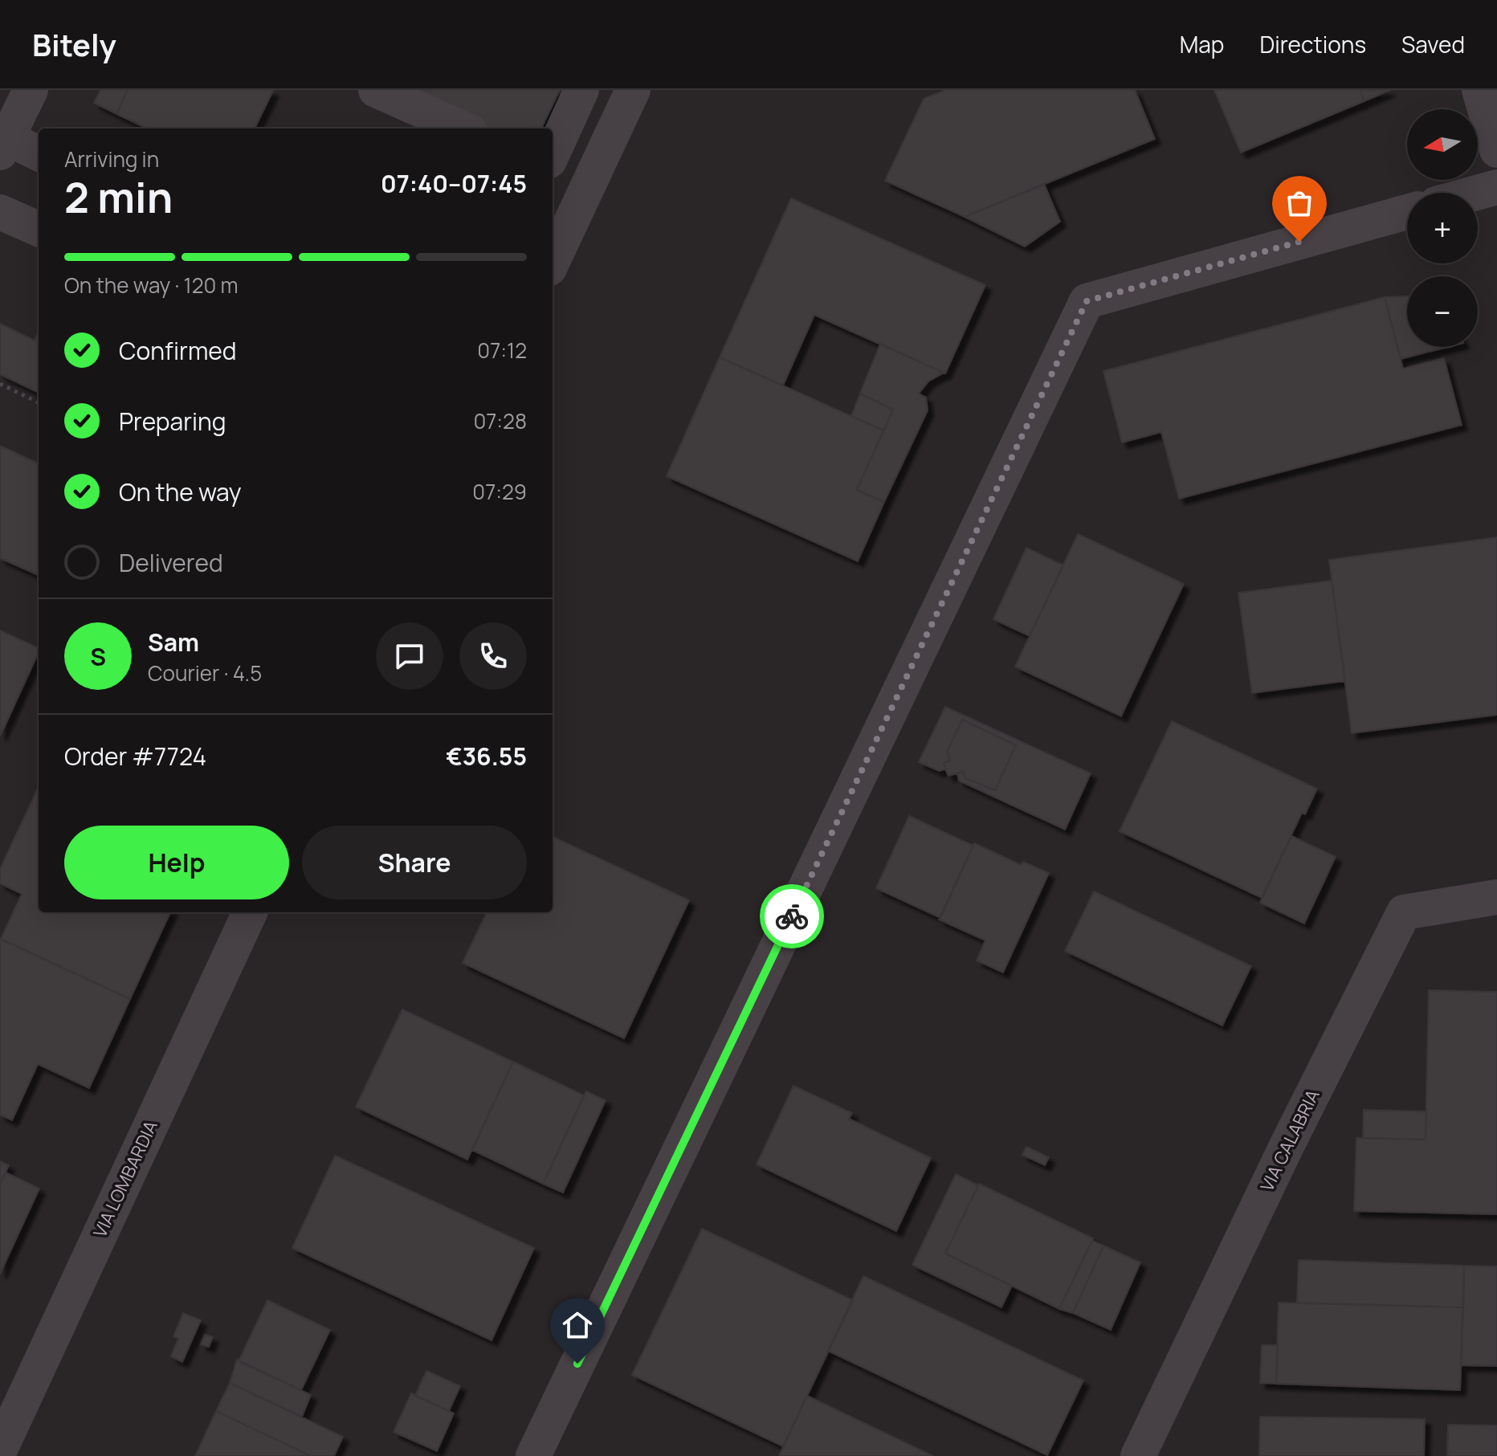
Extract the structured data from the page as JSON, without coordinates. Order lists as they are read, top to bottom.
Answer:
{
  "streets": {
    "street": ["VIA CALABRIA", "VIA LOMBARDIA"]
  },
  "north": "left",
  "page": {
    "header": "Bitely",
    "nav": ["Map", "Directions", "Saved"],
    "map_buttons": ["+", "−"],
    "heading": ["2 min", "Arriving in", "07:40–07:45"],
    "panel": [
      "Sam",
      "Courier · 4.5",
      "Order #7724",
      "€36.55"
    ],
    "bar": "On the way · 120 m",
    "list": [
      ["Confirmed", "07:12"],
      ["Preparing", "07:28"],
      ["On the way", "07:29"],
      "Delivered"
    ],
    "round": "S",
    "buttons": ["Help", "Share"]
  }
}
